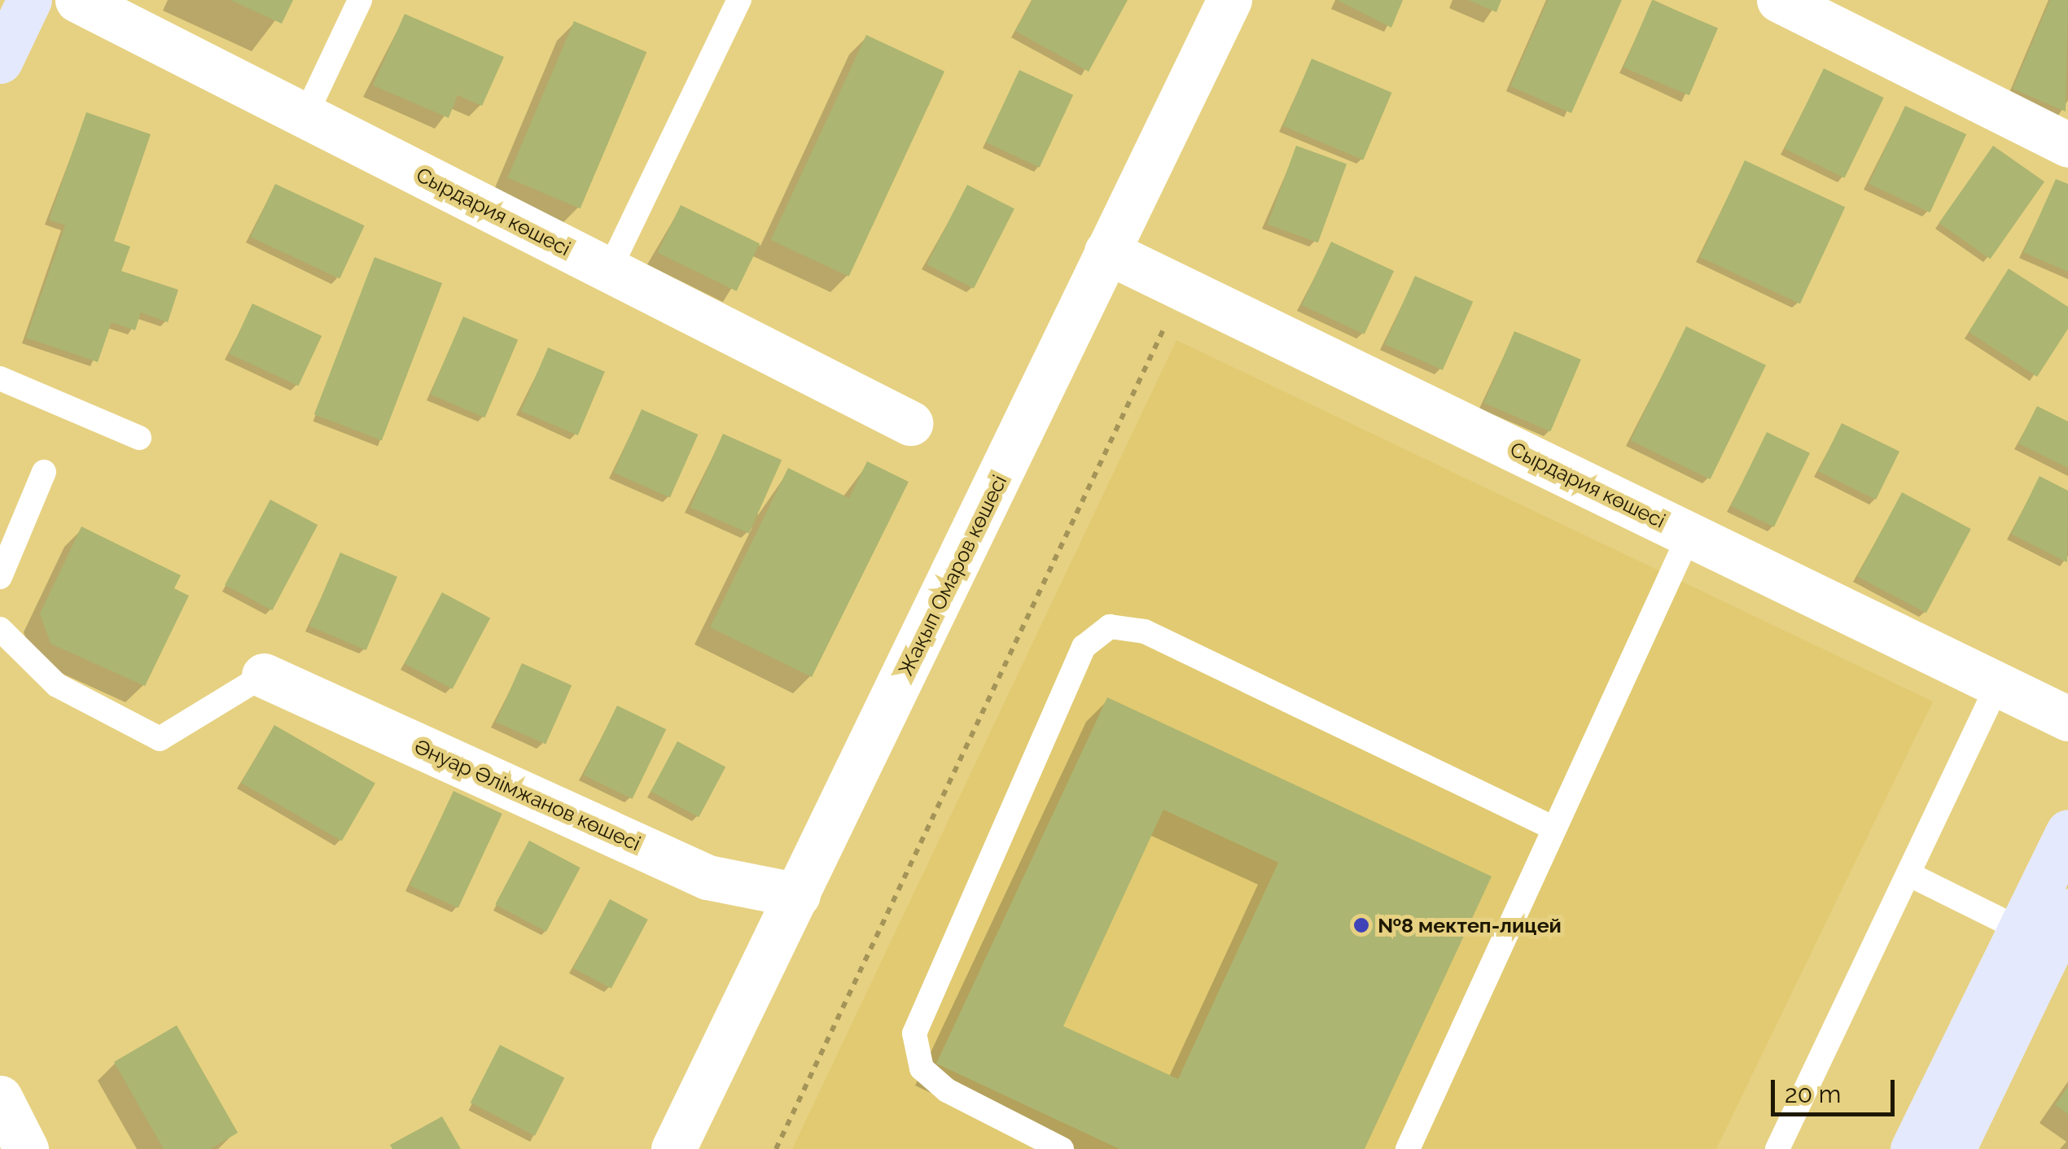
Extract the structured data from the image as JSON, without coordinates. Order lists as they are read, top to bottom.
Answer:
{
  "streets": {
    "street": ["Сырдария көшесі", "Жақып Омаров көшесі", "Әнуар Әлімжанов көшесі"]
  },
  "crossings": [
    ["Сырдария көшесі", "Жақып Омаров көшесі"],
    ["Жақып Омаров көшесі", "Әнуар Әлімжанов көшесі"]
  ],
  "places": ["№8 мектеп-лицей"],
  "scale_bar": "20 m"
}
